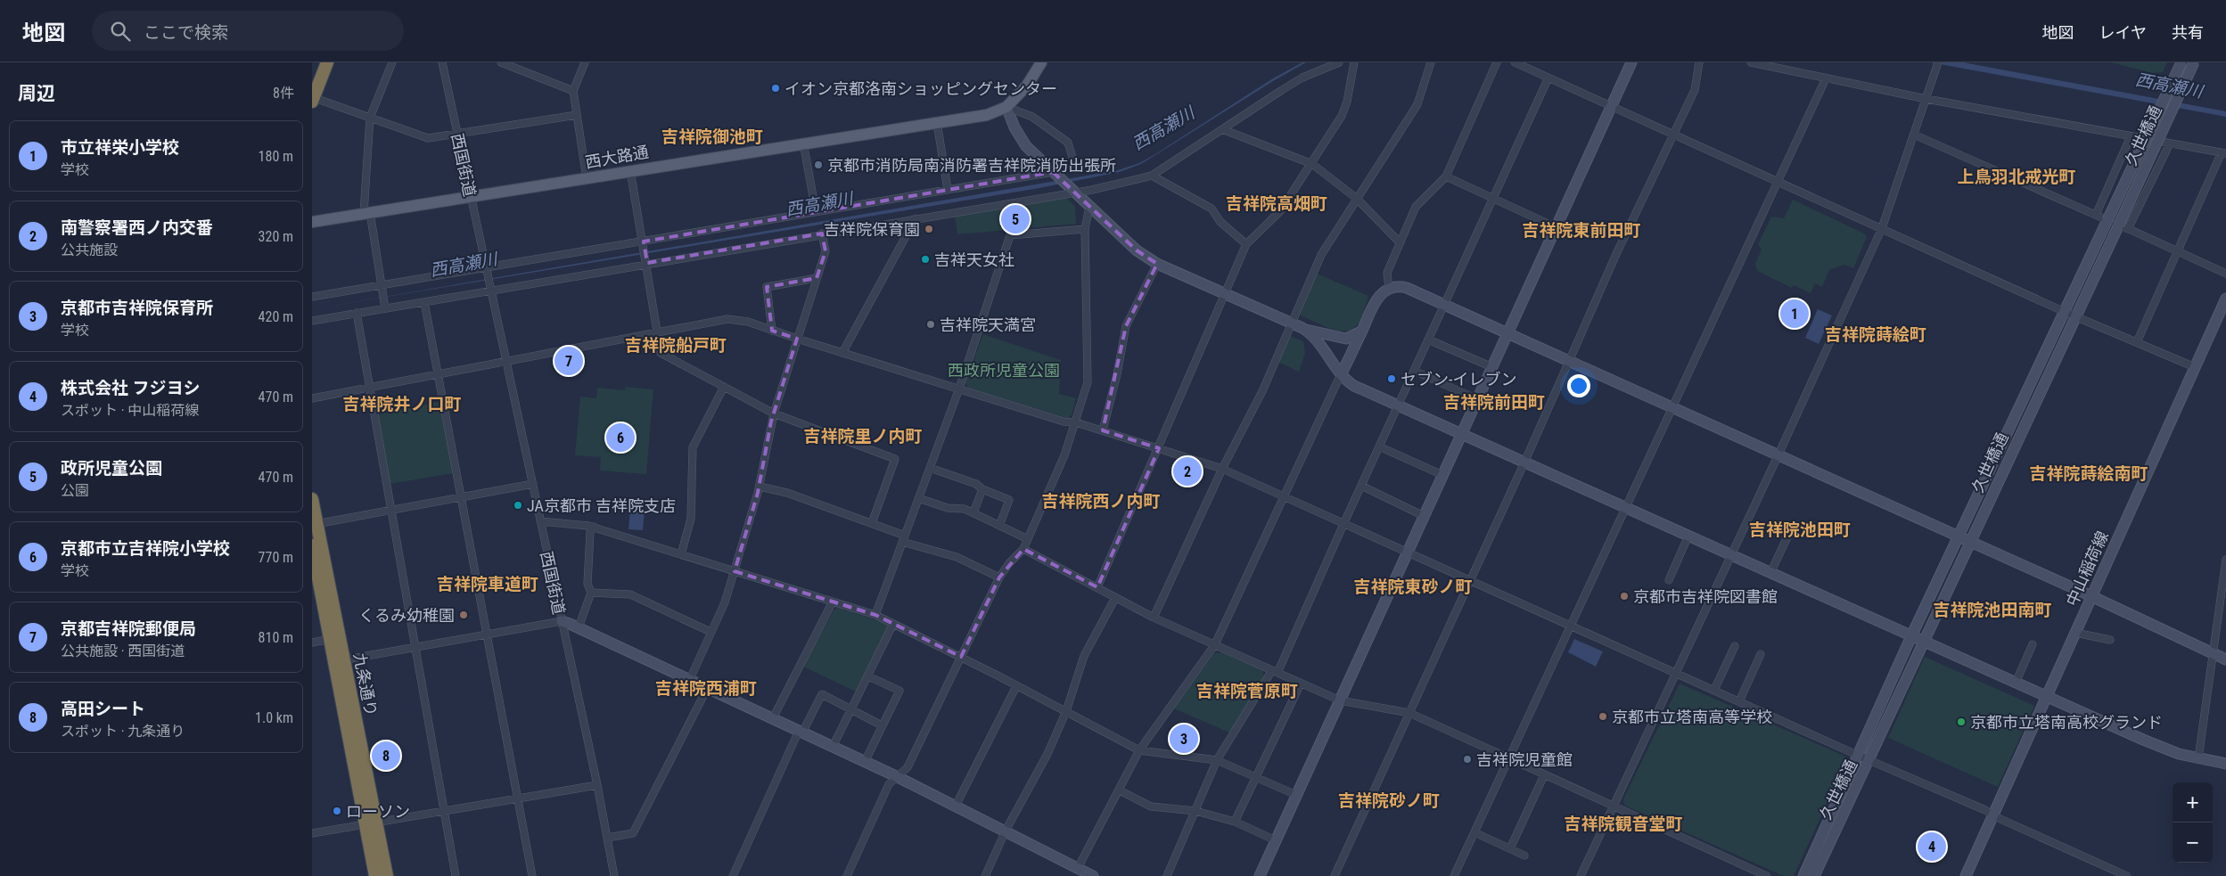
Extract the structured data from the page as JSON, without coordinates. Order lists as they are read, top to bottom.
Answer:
{
  "streets": {
    "highway": ["九条通り"],
    "main road": ["西大路通"],
    "street": ["久世橋通", "西国街道", "中山稲荷線"]
  },
  "crossings": [
    ["西大路通", "西国街道"]
  ],
  "districts": [
    "吉祥院御池町",
    "上鳥羽北戒光町",
    "吉祥院高畑町",
    "吉祥院東前田町",
    "吉祥院蒔絵町",
    "吉祥院船戸町",
    "吉祥院前田町",
    "吉祥院井ノ口町",
    "吉祥院里ノ内町",
    "吉祥院蒔絵南町",
    "吉祥院西ノ内町",
    "吉祥院池田町",
    "吉祥院車道町",
    "吉祥院東砂ノ町",
    "吉祥院池田南町",
    "吉祥院西浦町",
    "吉祥院菅原町",
    "吉祥院砂ノ町",
    "吉祥院観音堂町"
  ],
  "water": ["西高瀬川"],
  "parks": ["西政所児童公園"],
  "places": [
    "イオン京都洛南ショッピングセンター",
    "京都市消防局南消防署吉祥院消防出張所",
    "吉祥院保育園",
    "吉祥天女社",
    "吉祥院天満宮",
    "セブン-イレブン",
    "JA京都市 吉祥院支店",
    "京都市吉祥院図書館",
    "くるみ幼稚園",
    "京都市立塔南高等学校",
    "京都市立塔南高校グランド",
    "吉祥院児童館",
    "ローソン"
  ],
  "page": {
    "header": "地図",
    "search": "ここで検索",
    "nav": ["地図", "レイヤ", "共有"],
    "heading": ["周辺", "8件"],
    "list": [
      {
        "mark": "1",
        "name": "市立祥栄小学校",
        "note": "学校",
        "value": "180 m"
      },
      {
        "mark": "2",
        "name": "南警察署西ノ内交番",
        "note": "公共施設",
        "value": "320 m"
      },
      {
        "mark": "3",
        "name": "京都市吉祥院保育所",
        "note": "学校",
        "value": "420 m"
      },
      {
        "mark": "4",
        "name": "株式会社 フジヨシ",
        "note": "スポット · 中山稲荷線",
        "value": "470 m"
      },
      {
        "mark": "5",
        "name": "政所児童公園",
        "note": "公園",
        "value": "470 m"
      },
      {
        "mark": "6",
        "name": "京都市立吉祥院小学校",
        "note": "学校",
        "value": "770 m"
      },
      {
        "mark": "7",
        "name": "京都吉祥院郵便局",
        "note": "公共施設 · 西国街道",
        "value": "810 m"
      },
      {
        "mark": "8",
        "name": "高田シート",
        "note": "スポット · 九条通り",
        "value": "1.0 km"
      }
    ],
    "pins": [
      "5",
      "1",
      "7",
      "6",
      "2",
      "3",
      "8",
      "4"
    ],
    "map_buttons": ["+", "−"]
  }
}
